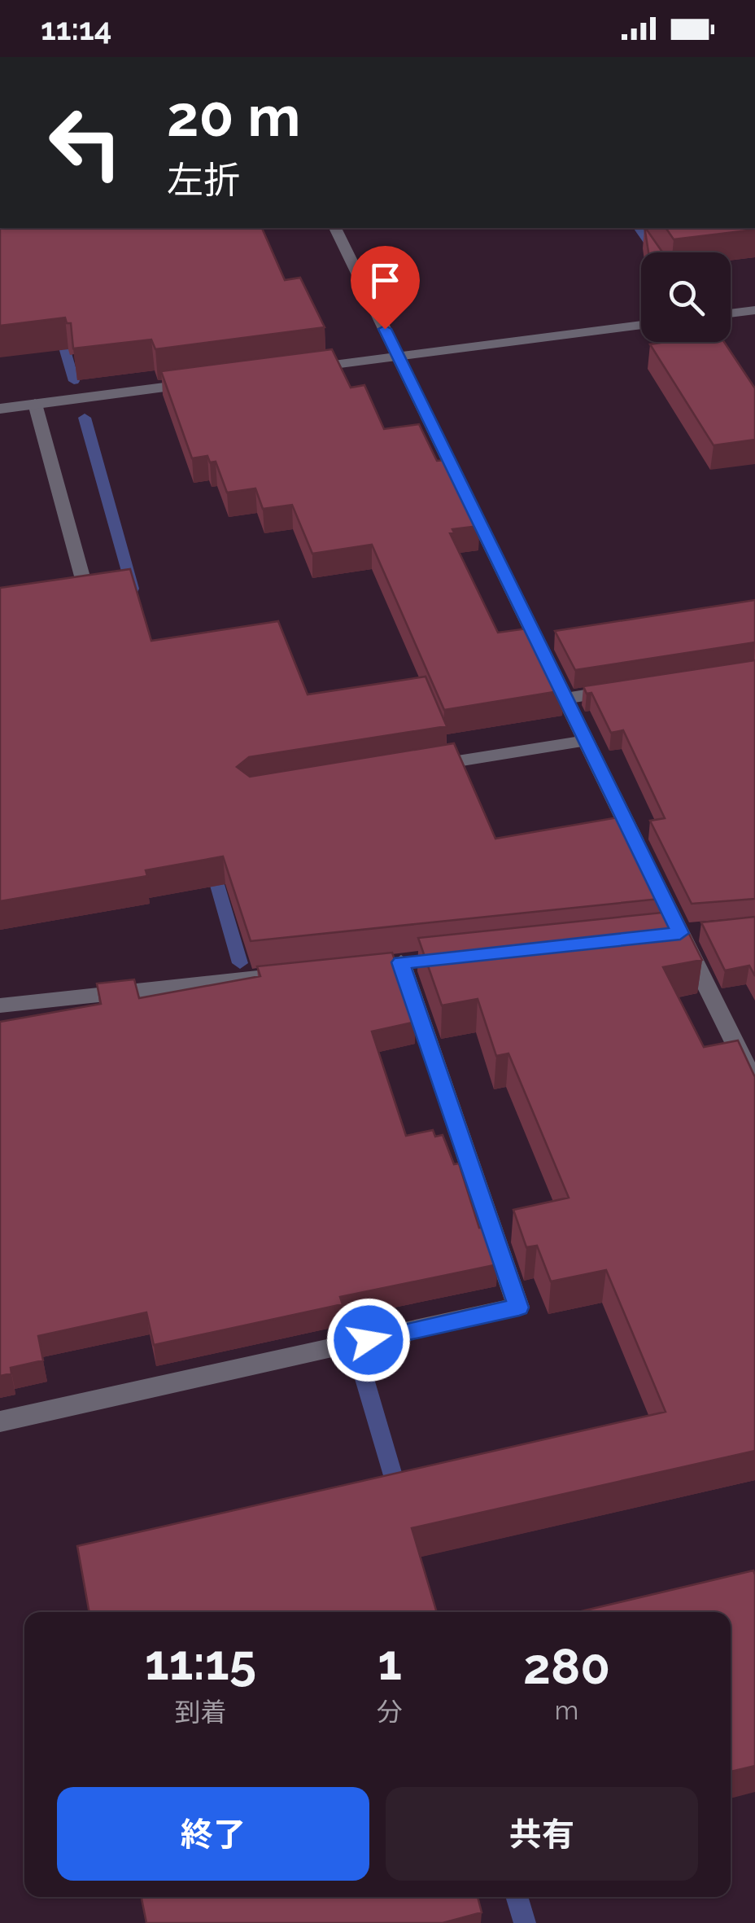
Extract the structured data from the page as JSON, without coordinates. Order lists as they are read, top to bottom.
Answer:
{
  "page": {
    "status": "11:14",
    "turn": ["20 m", "左折"],
    "eta": [
      "11:15",
      "到着",
      "1",
      "分",
      "280",
      "m"
    ],
    "buttons": ["終了", "共有"]
  }
}
